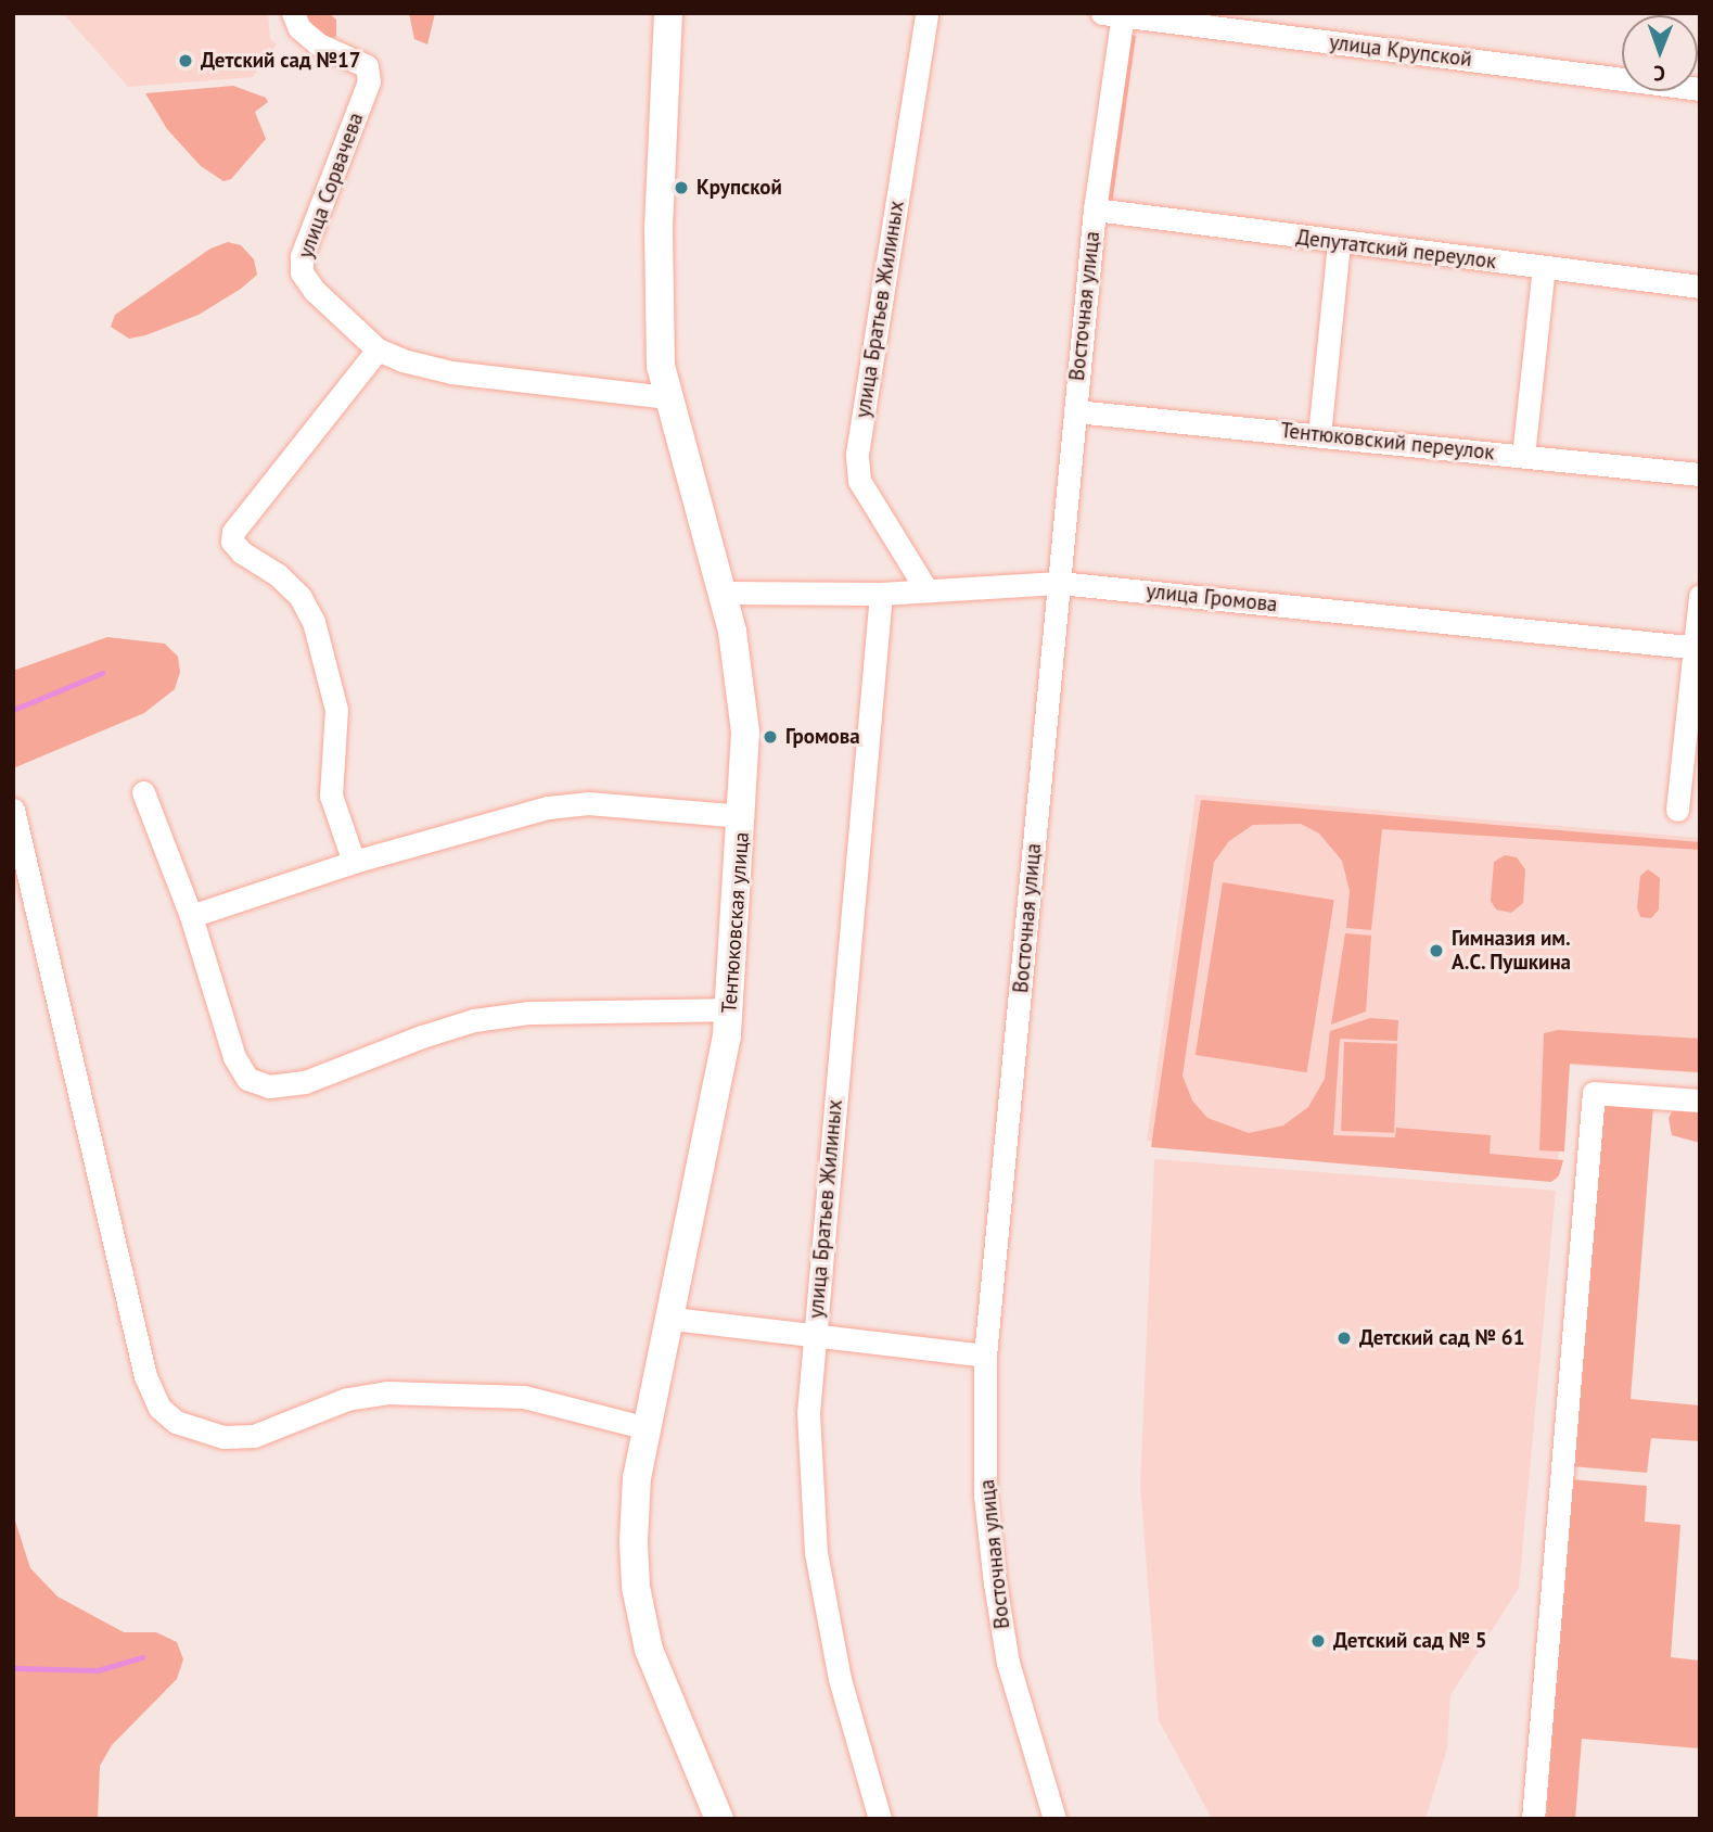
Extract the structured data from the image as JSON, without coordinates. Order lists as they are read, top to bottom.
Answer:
{
  "streets": {
    "street": [
      "улица Крупской",
      "улица Сорвачева",
      "Депутатский переулок",
      "Восточная улица",
      "улица Братьев Жилиных",
      "Тентюковский переулок",
      "улица Громова",
      "Тентюковская улица"
    ]
  },
  "crossings": [
    ["улица Крупской", "Восточная улица"],
    ["улица Сорвачева", "Тентюковская улица"],
    ["Депутатский переулок", "Восточная улица"],
    ["Восточная улица", "Тентюковский переулок"],
    ["Восточная улица", "улица Громова"],
    ["улица Братьев Жилиных", "улица Громова"],
    ["улица Громова", "Тентюковская улица"]
  ],
  "places": [
    "Детский сад №17",
    "Крупской",
    "Громова",
    "Гимназия им. А.С. Пушкина",
    "Детский сад № 61",
    "Детский сад № 5"
  ],
  "north": "bottom"
}
